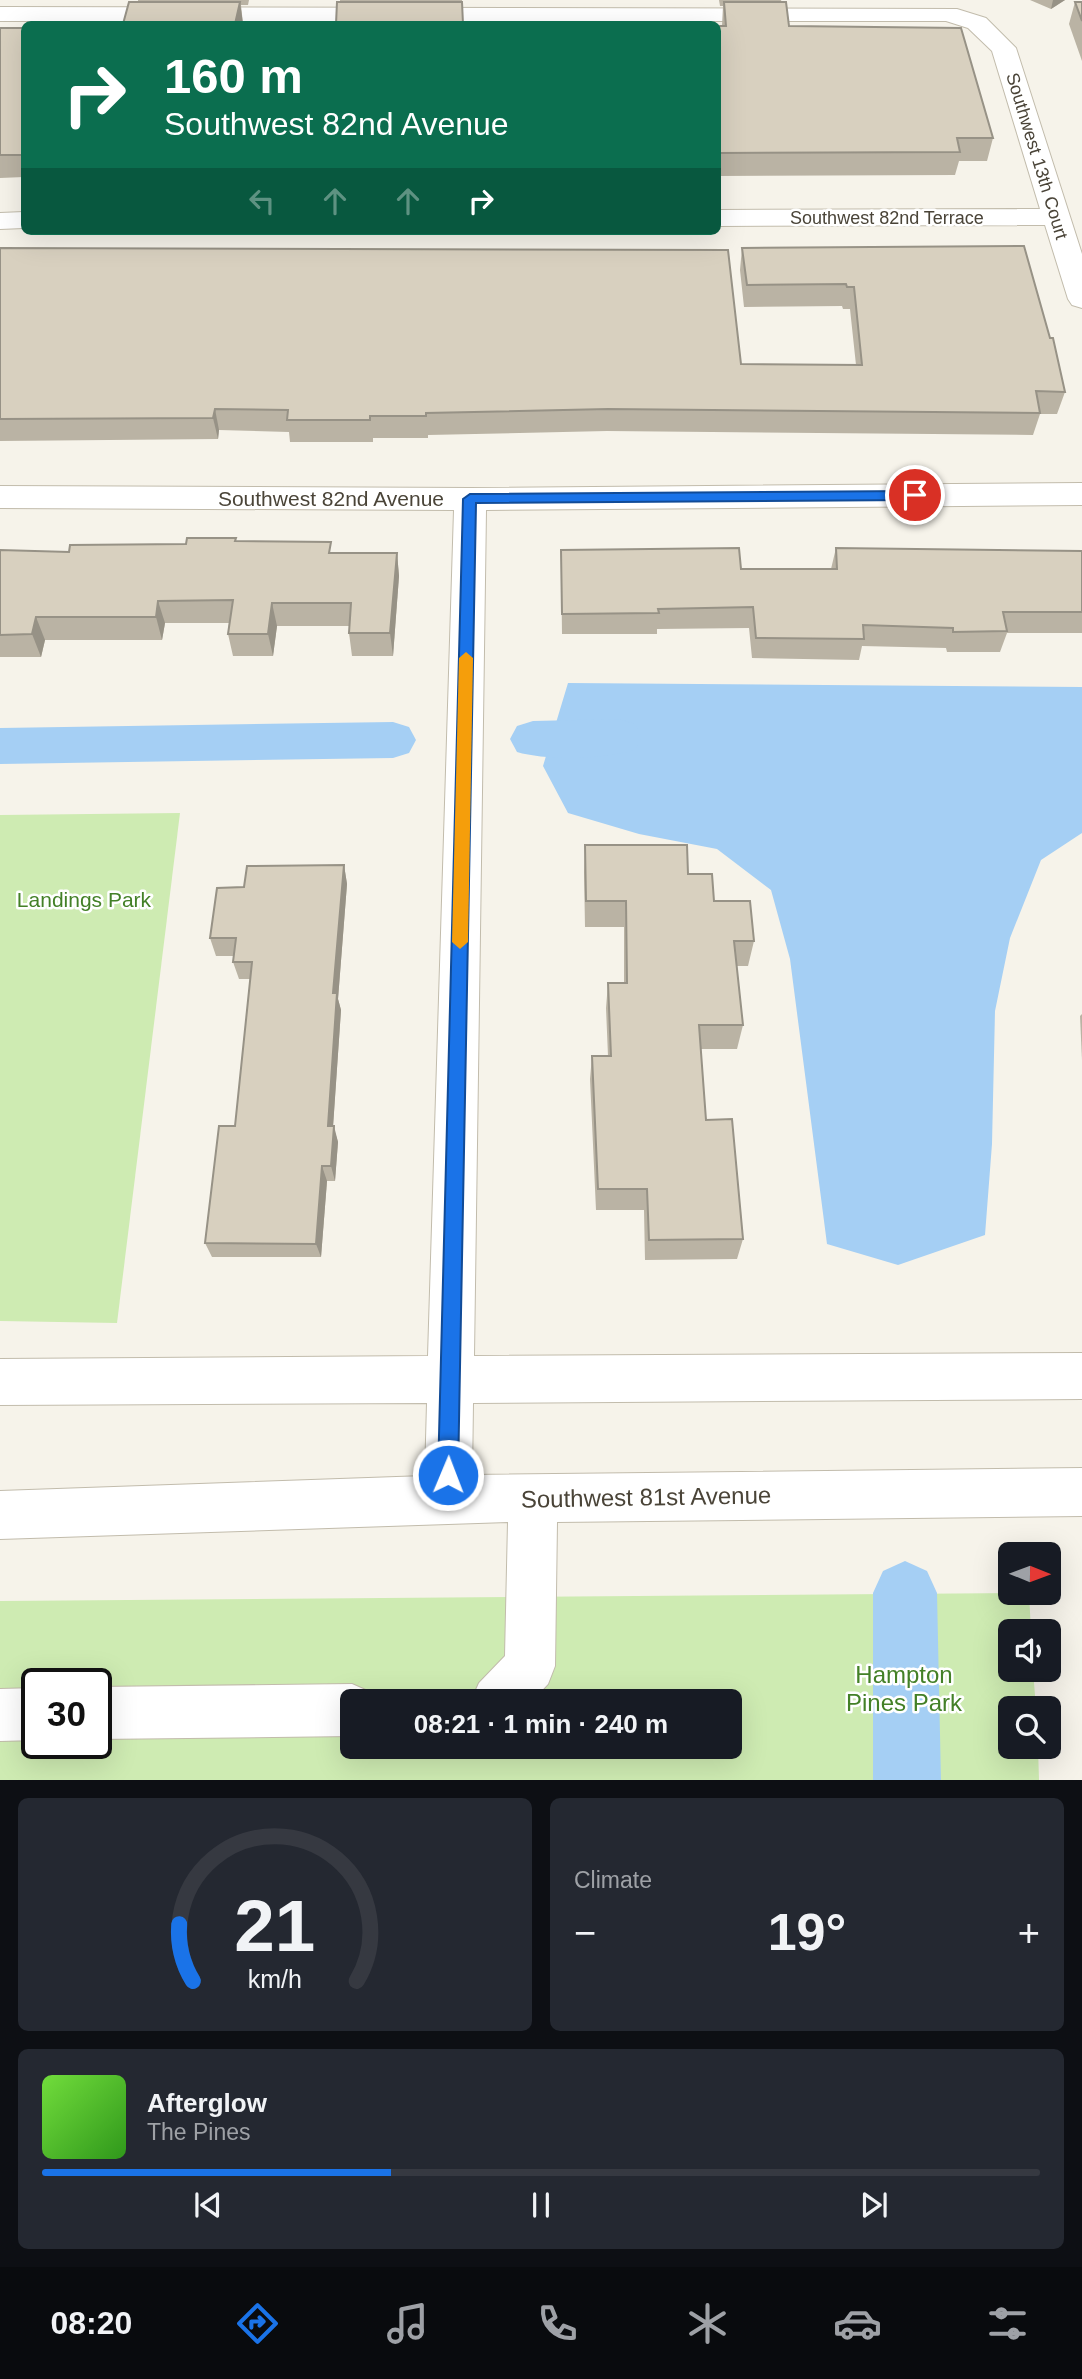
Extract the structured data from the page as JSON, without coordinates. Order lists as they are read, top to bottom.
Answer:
{
  "streets": {
    "street": [
      "Southwest 13th Court",
      "Southwest 82nd Terrace",
      "Southwest 82nd Avenue",
      "Southwest 81st Avenue"
    ]
  },
  "crossings": [
    ["Southwest 13th Court", "Southwest 82nd Terrace"]
  ],
  "parks": ["Landings Park", "Hampton Pines Park"],
  "north": "right",
  "page": {
    "turn": ["160 m", "Southwest 82nd Avenue"],
    "limit": "30",
    "trip": "08:21 · 1 min · 240 m",
    "tile": "Climate",
    "heat": ["−", "19°", "+"],
    "song": ["Afterglow", "The Pines"],
    "tabs": "08:20",
    "gauge": ["21", "km/h"]
  }
}
